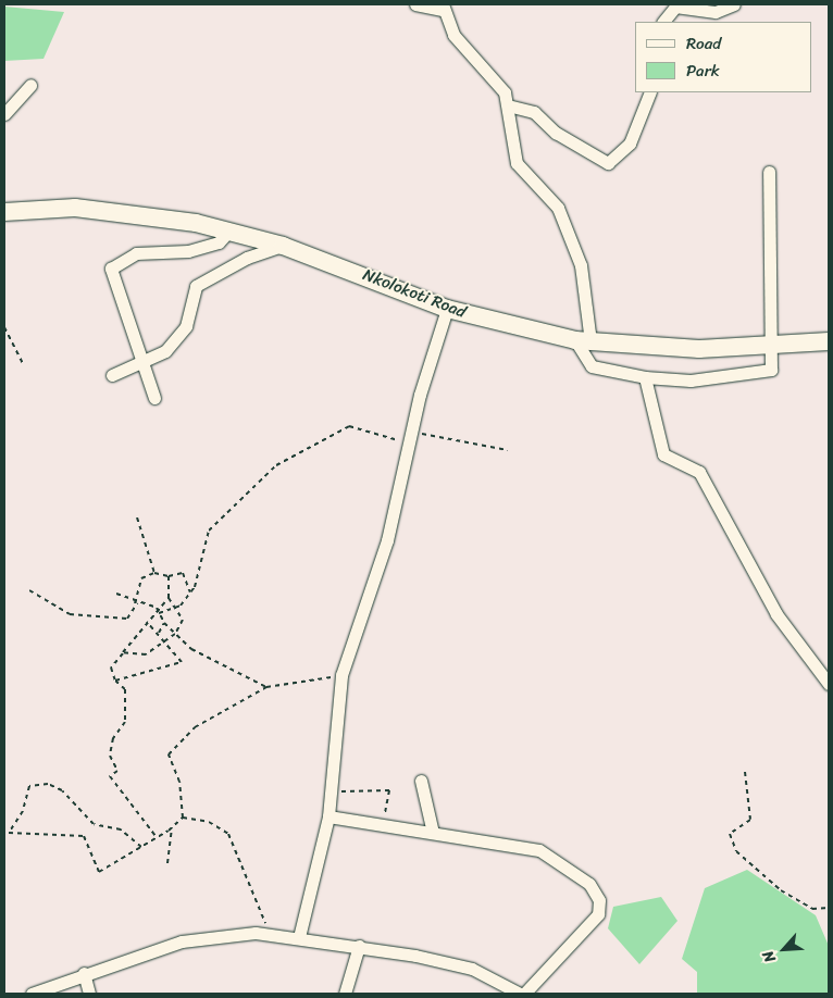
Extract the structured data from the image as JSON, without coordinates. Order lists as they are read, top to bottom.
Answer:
{
  "streets": {
    "main road": ["Nkolokoti Road"]
  },
  "legend": ["Road", "Park"],
  "north": "bottom left"
}
